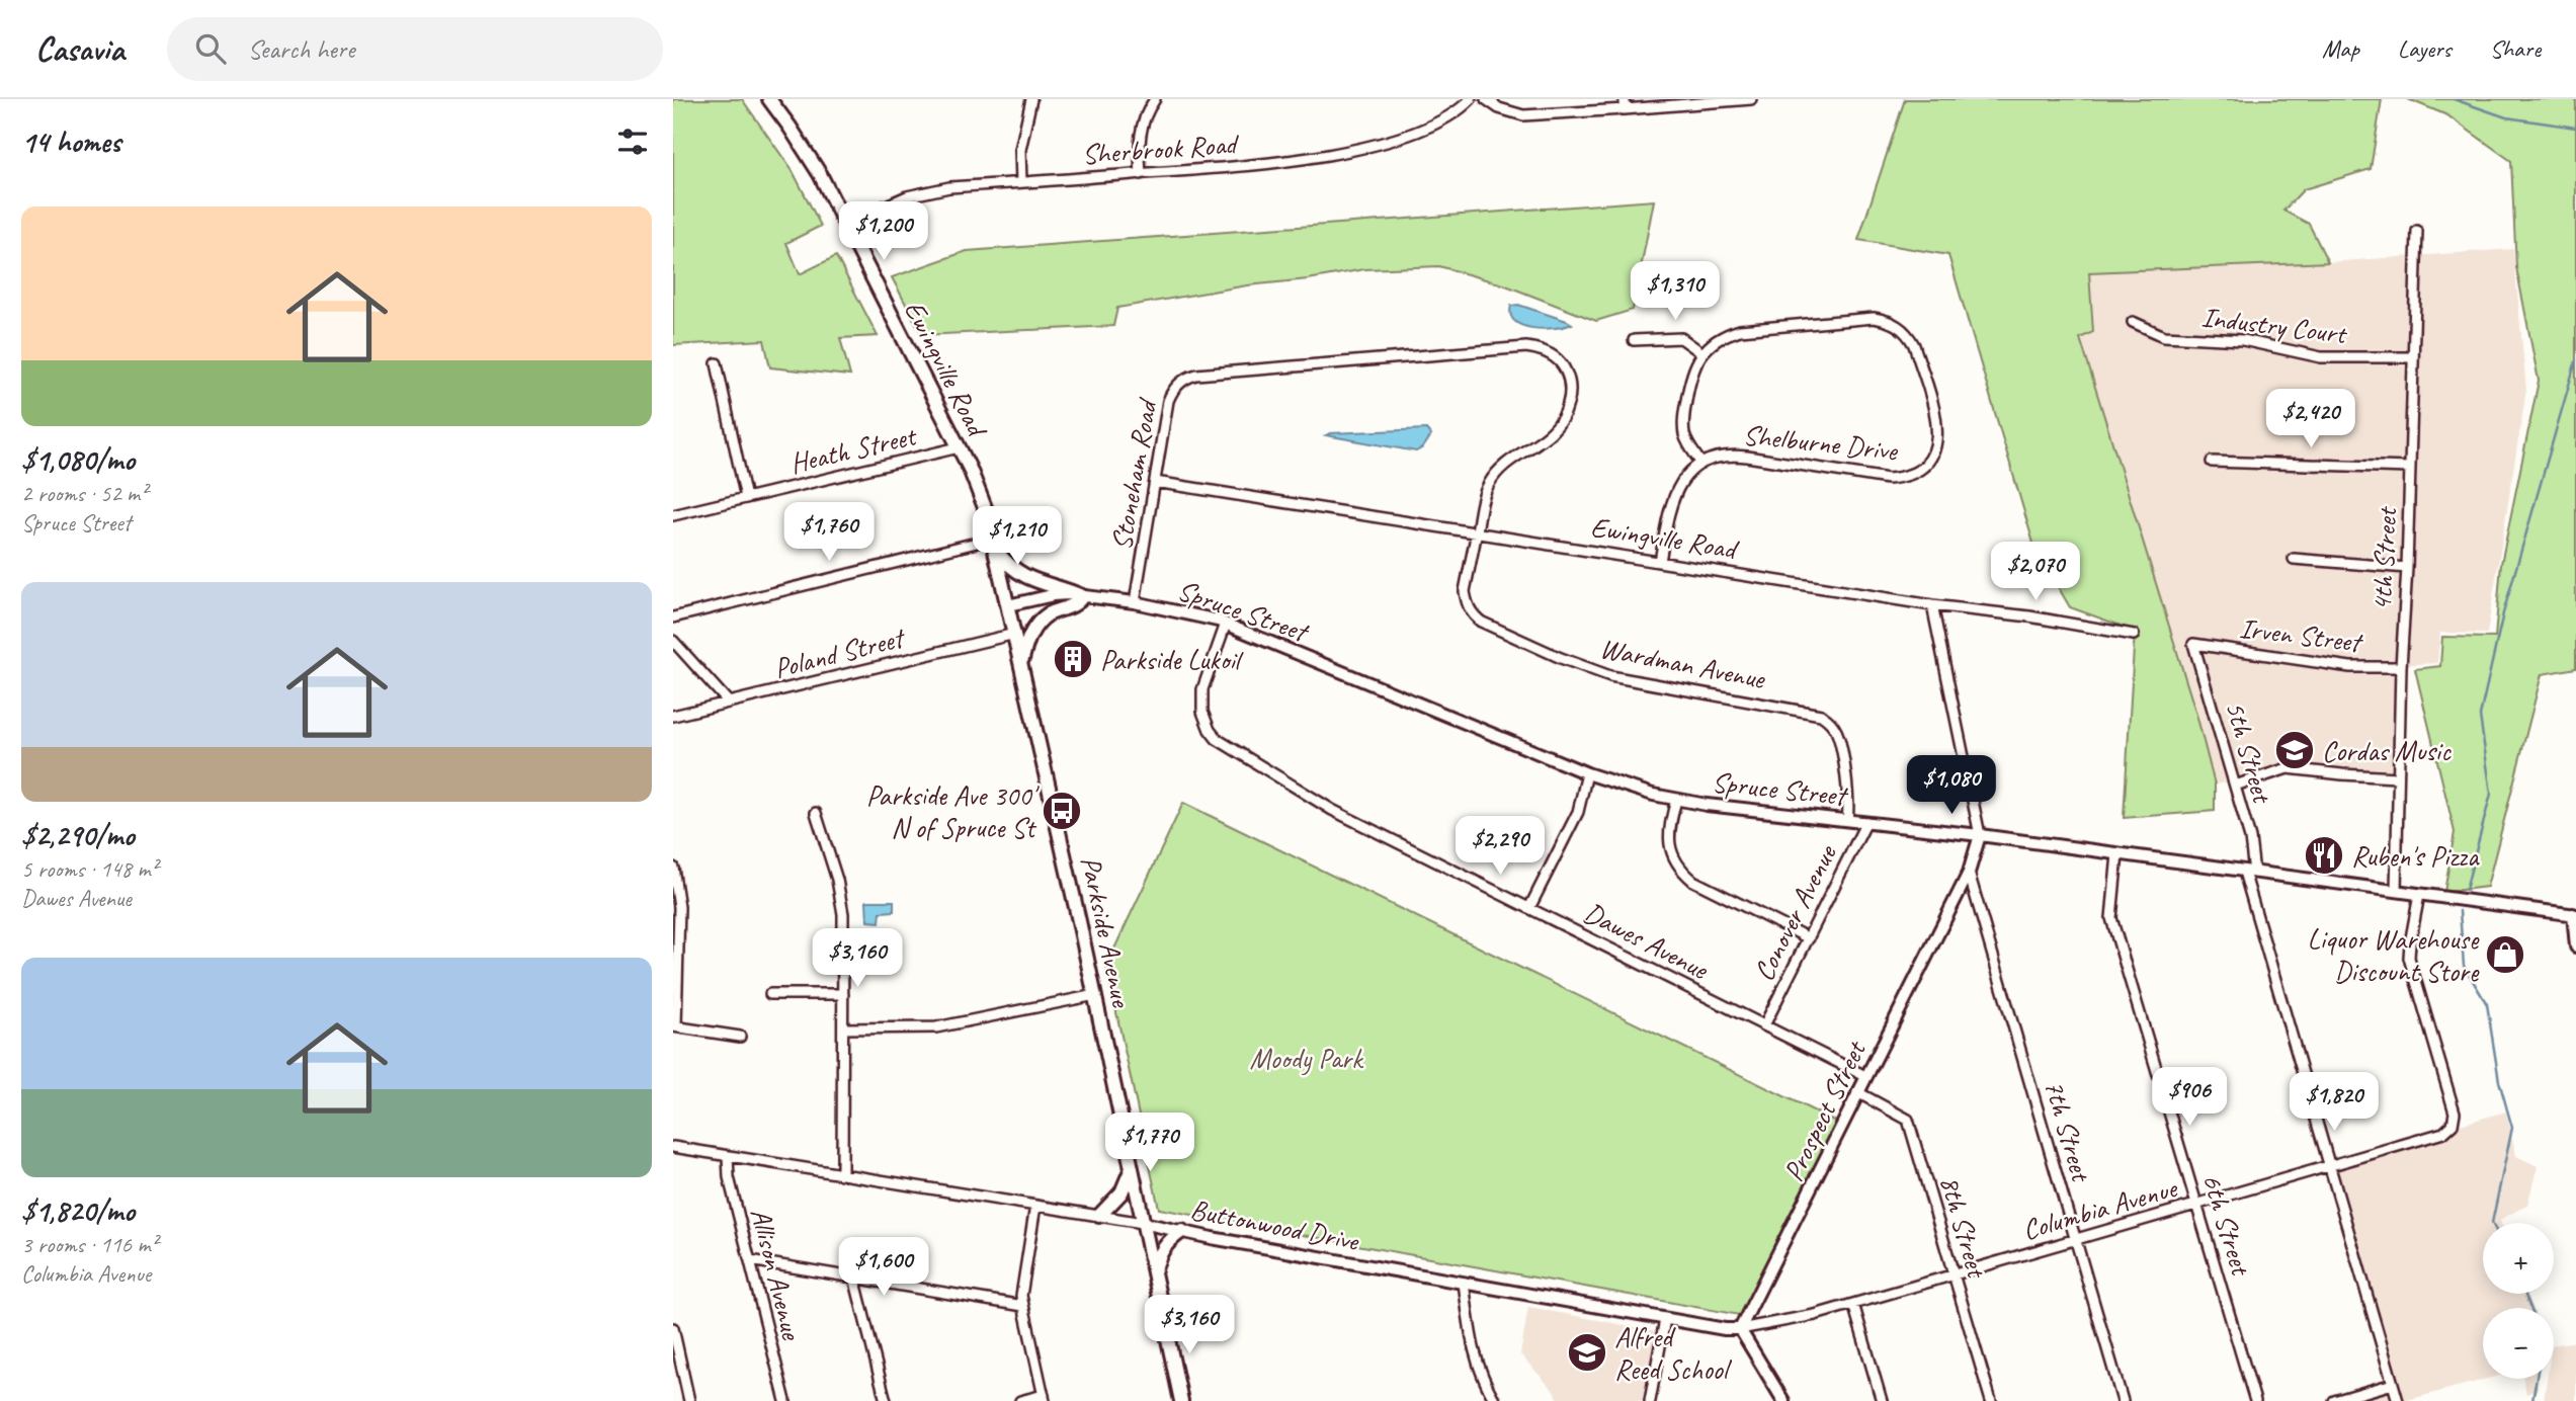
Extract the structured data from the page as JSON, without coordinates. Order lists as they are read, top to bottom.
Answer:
{
  "streets": {
    "main road": ["Ewingville Road", "Parkside Avenue"],
    "street": [
      "Sherbrook Road",
      "Industry Court",
      "Shelburne Drive",
      "Heath Street",
      "Stoneham Road",
      "4th Street",
      "Spruce Street",
      "Irven Street",
      "Poland Street",
      "Wardman Avenue",
      "5th Street",
      "Conover Avenue",
      "Dawes Avenue",
      "Prospect Street",
      "7th Street",
      "Columbia Avenue",
      "6th Street",
      "Buttonwood Drive",
      "8th Street",
      "Allison Avenue"
    ]
  },
  "crossings": [
    ["Sherbrook Road", "Ewingville Road"],
    ["Industry Court", "4th Street"],
    ["Ewingville Road", "Shelburne Drive"],
    ["Ewingville Road", "Heath Street"],
    ["Ewingville Road", "Stoneham Road"],
    ["Ewingville Road", "Wardman Avenue"],
    ["Ewingville Road", "Parkside Avenue"],
    ["Stoneham Road", "Spruce Street"],
    ["Stoneham Road", "Wardman Avenue"],
    ["4th Street", "Spruce Street"],
    ["4th Street", "Irven Street"],
    ["Spruce Street", "Wardman Avenue"],
    ["Spruce Street", "5th Street"],
    ["Spruce Street", "Conover Avenue"],
    ["Spruce Street", "Parkside Avenue"],
    ["Spruce Street", "Dawes Avenue"],
    ["Spruce Street", "Prospect Street"],
    ["Spruce Street", "Columbia Avenue"],
    ["Spruce Street", "6th Street"],
    ["Irven Street", "5th Street"],
    ["Poland Street", "Parkside Avenue"],
    ["5th Street", "Columbia Avenue"],
    ["Conover Avenue", "Dawes Avenue"],
    ["Parkside Avenue", "Buttonwood Drive"],
    ["Dawes Avenue", "Prospect Street"],
    ["Prospect Street", "7th Street"],
    ["Prospect Street", "Columbia Avenue"],
    ["Prospect Street", "Buttonwood Drive"],
    ["Prospect Street", "8th Street"],
    ["7th Street", "Columbia Avenue"],
    ["Columbia Avenue", "6th Street"],
    ["Columbia Avenue", "Buttonwood Drive"],
    ["Columbia Avenue", "8th Street"],
    ["Buttonwood Drive", "Allison Avenue"]
  ],
  "parks": ["Moody Park"],
  "places": {
    "building": ["Parkside Lukoil"],
    "school or university": ["Cordas Music", "Alfred Reed School"],
    "bus stop": ["Parkside Ave 300' N of Spruce St"],
    "restaurant": ["Ruben's Pizza"],
    "shop": ["Liquor Warehouse Discount Store"]
  },
  "page": {
    "header": "Casavia",
    "search": "Search here",
    "nav": ["Map", "Layers", "Share"],
    "heading": "14 homes",
    "list": [
      {
        "name": "$1,080/mo",
        "note": "2 rooms · 52 m² · Spruce Street"
      },
      {
        "name": "$2,290/mo",
        "note": "5 rooms · 148 m² · Dawes Avenue"
      },
      {
        "name": "$1,820/mo",
        "note": "3 rooms · 116 m² · Columbia Avenue"
      }
    ],
    "price": [
      "$1,200",
      "$1,310",
      "$2,420",
      "$1,760",
      "$1,210",
      "$2,070",
      "$1,080",
      "$2,290",
      "$3,160",
      "$906",
      "$1,820",
      "$1,770",
      "$1,600",
      "$3,160"
    ],
    "map_buttons": ["+", "−"]
  }
}
